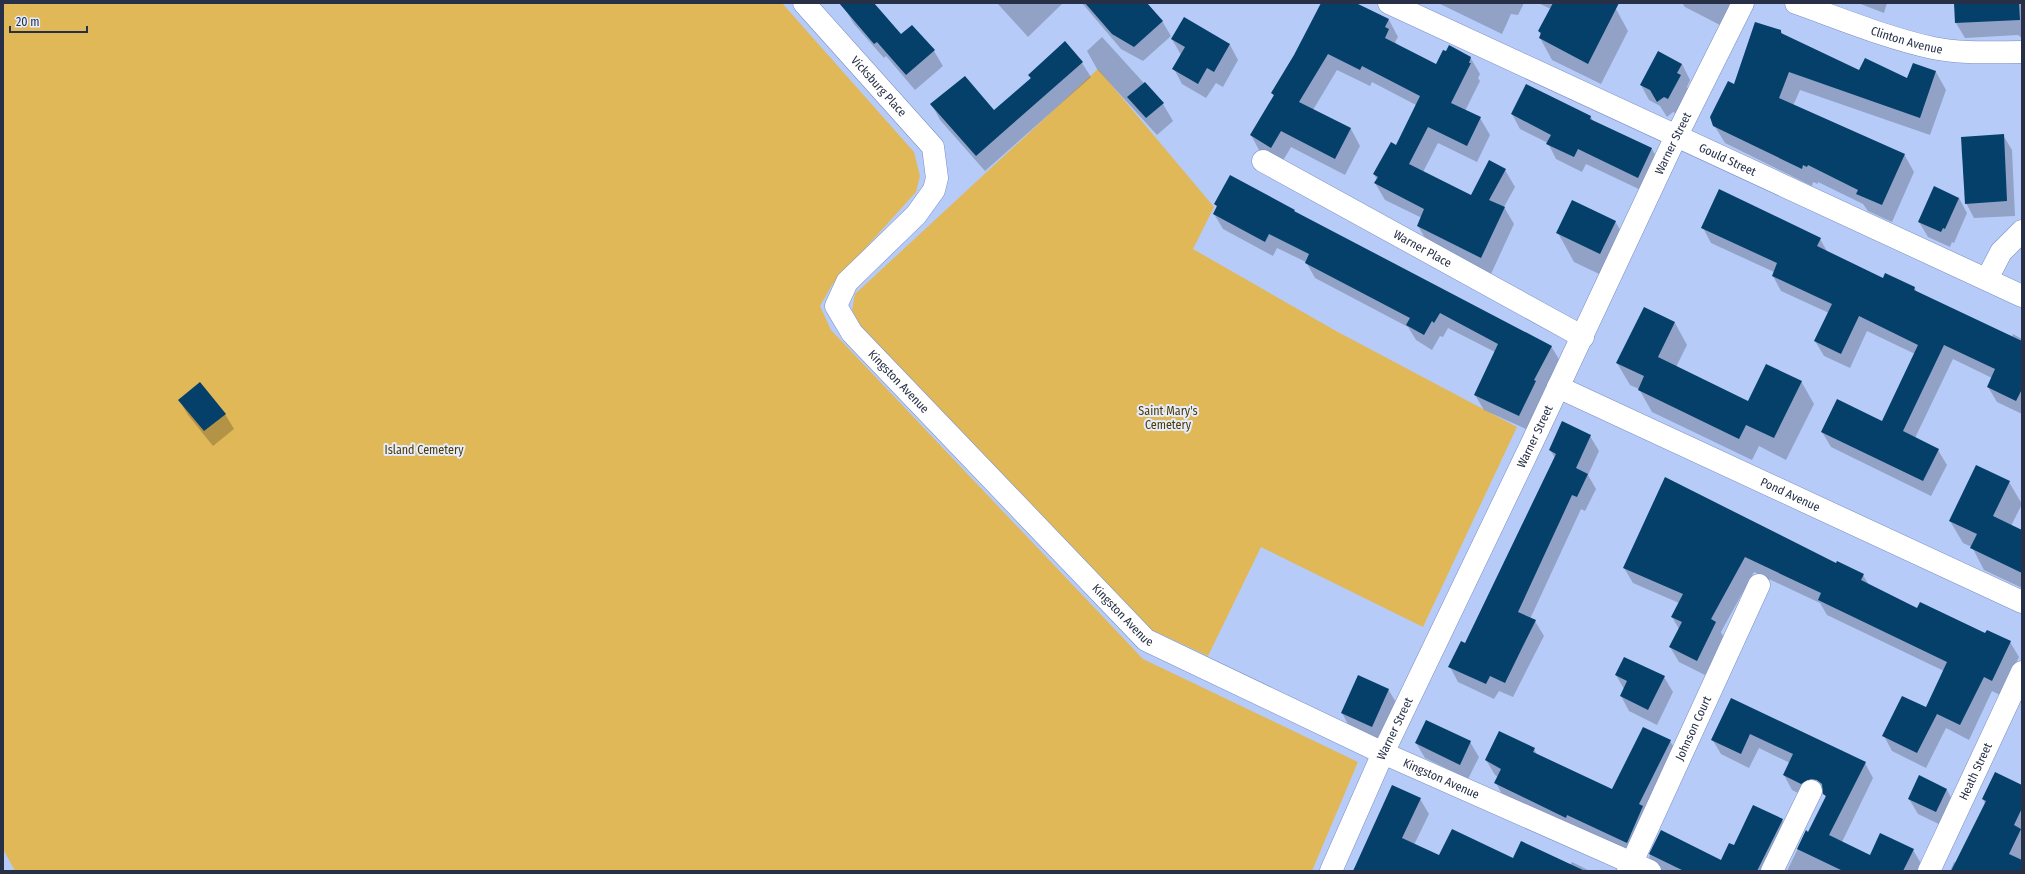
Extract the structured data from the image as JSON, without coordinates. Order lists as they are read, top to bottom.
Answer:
{
  "streets": {
    "street": [
      "Clinton Avenue",
      "Vicksburg Place",
      "Warner Street",
      "Gould Street",
      "Warner Place",
      "Kingston Avenue",
      "Pond Avenue",
      "Johnson Court",
      "Heath Street"
    ]
  },
  "crossings": [
    ["Vicksburg Place", "Kingston Avenue"],
    ["Warner Street", "Gould Street"],
    ["Warner Street", "Warner Place"],
    ["Warner Street", "Kingston Avenue"],
    ["Warner Street", "Pond Avenue"],
    ["Kingston Avenue", "Johnson Court"]
  ],
  "parks": ["Saint Mary's Cemetery", "Island Cemetery"],
  "scale_bar": "20 m"
}
